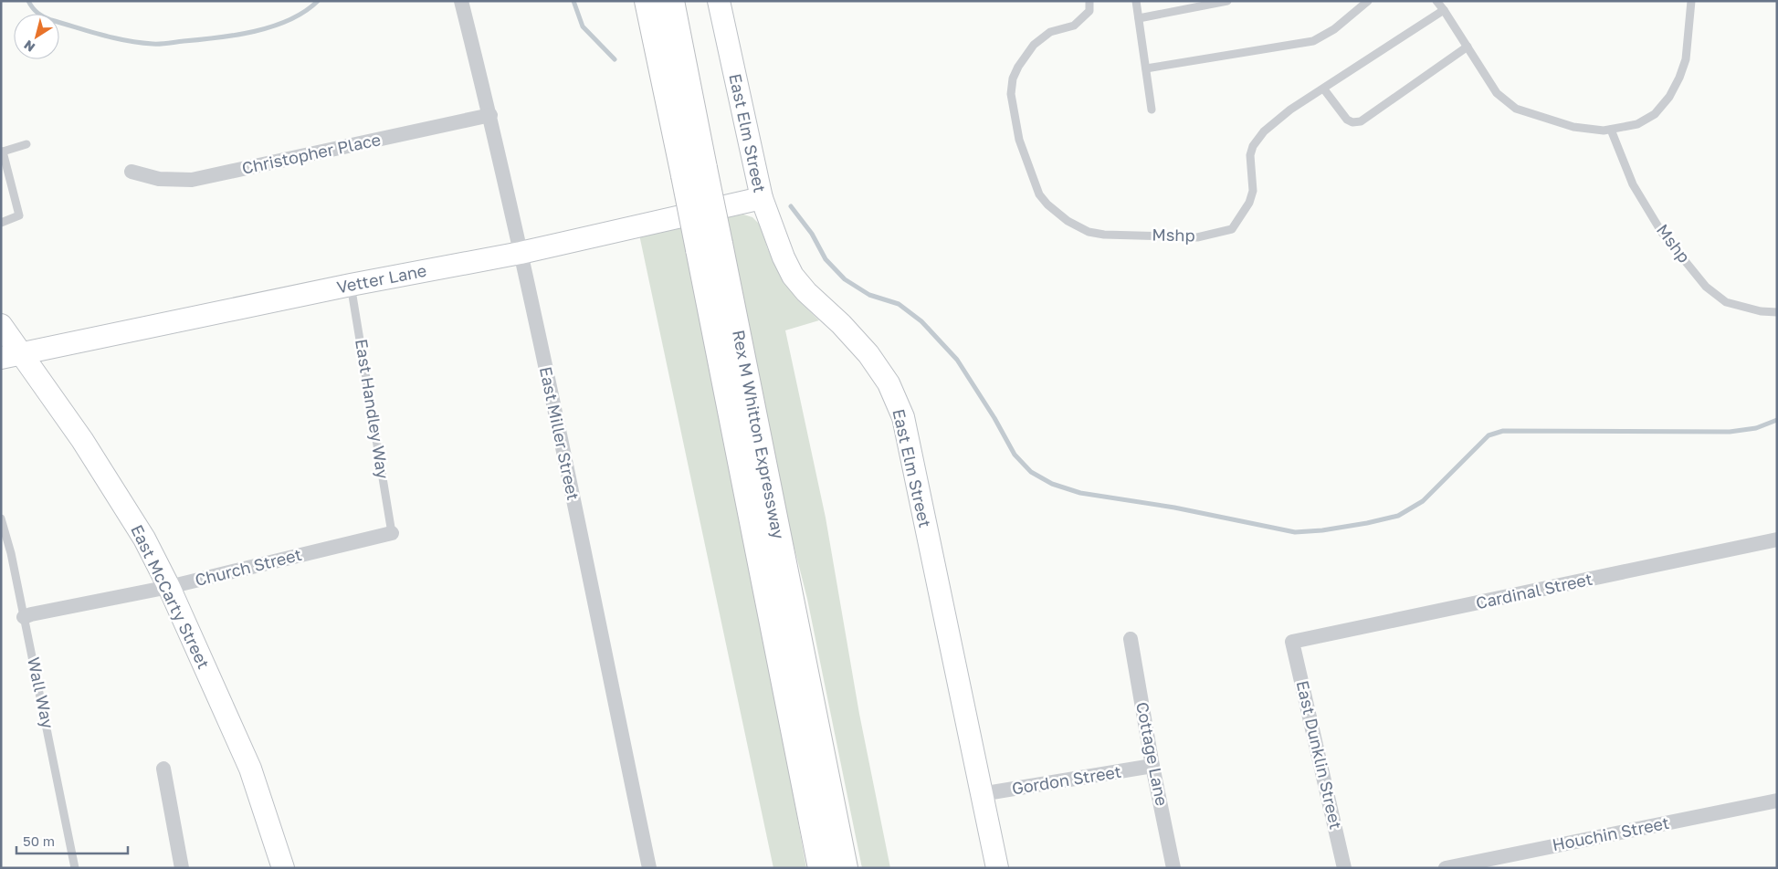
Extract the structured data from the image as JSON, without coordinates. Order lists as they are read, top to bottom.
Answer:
{
  "streets": {
    "highway": ["Rex M Whitton Expressway"],
    "street": [
      "East Elm Street",
      "Christopher Place",
      "Vetter Lane",
      "East Miller Street",
      "Church Street",
      "Cardinal Street",
      "East McCarty Street",
      "Cottage Lane",
      "East Dunklin Street",
      "Gordon Street",
      "Houchin Street"
    ],
    "lane": ["Mshp", "East Handley Way", "Wall Way"]
  },
  "crossings": [
    ["East Elm Street", "Vetter Lane"],
    ["East Elm Street", "Gordon Street"],
    ["Christopher Place", "East Miller Street"],
    ["Vetter Lane", "East Handley Way"],
    ["Vetter Lane", "East Miller Street"],
    ["Vetter Lane", "East McCarty Street"],
    ["East Handley Way", "Church Street"],
    ["Church Street", "East McCarty Street"],
    ["Church Street", "Wall Way"],
    ["Cardinal Street", "East Dunklin Street"],
    ["Cottage Lane", "Gordon Street"]
  ],
  "scale_bar": "50 m",
  "north": "bottom left"
}
